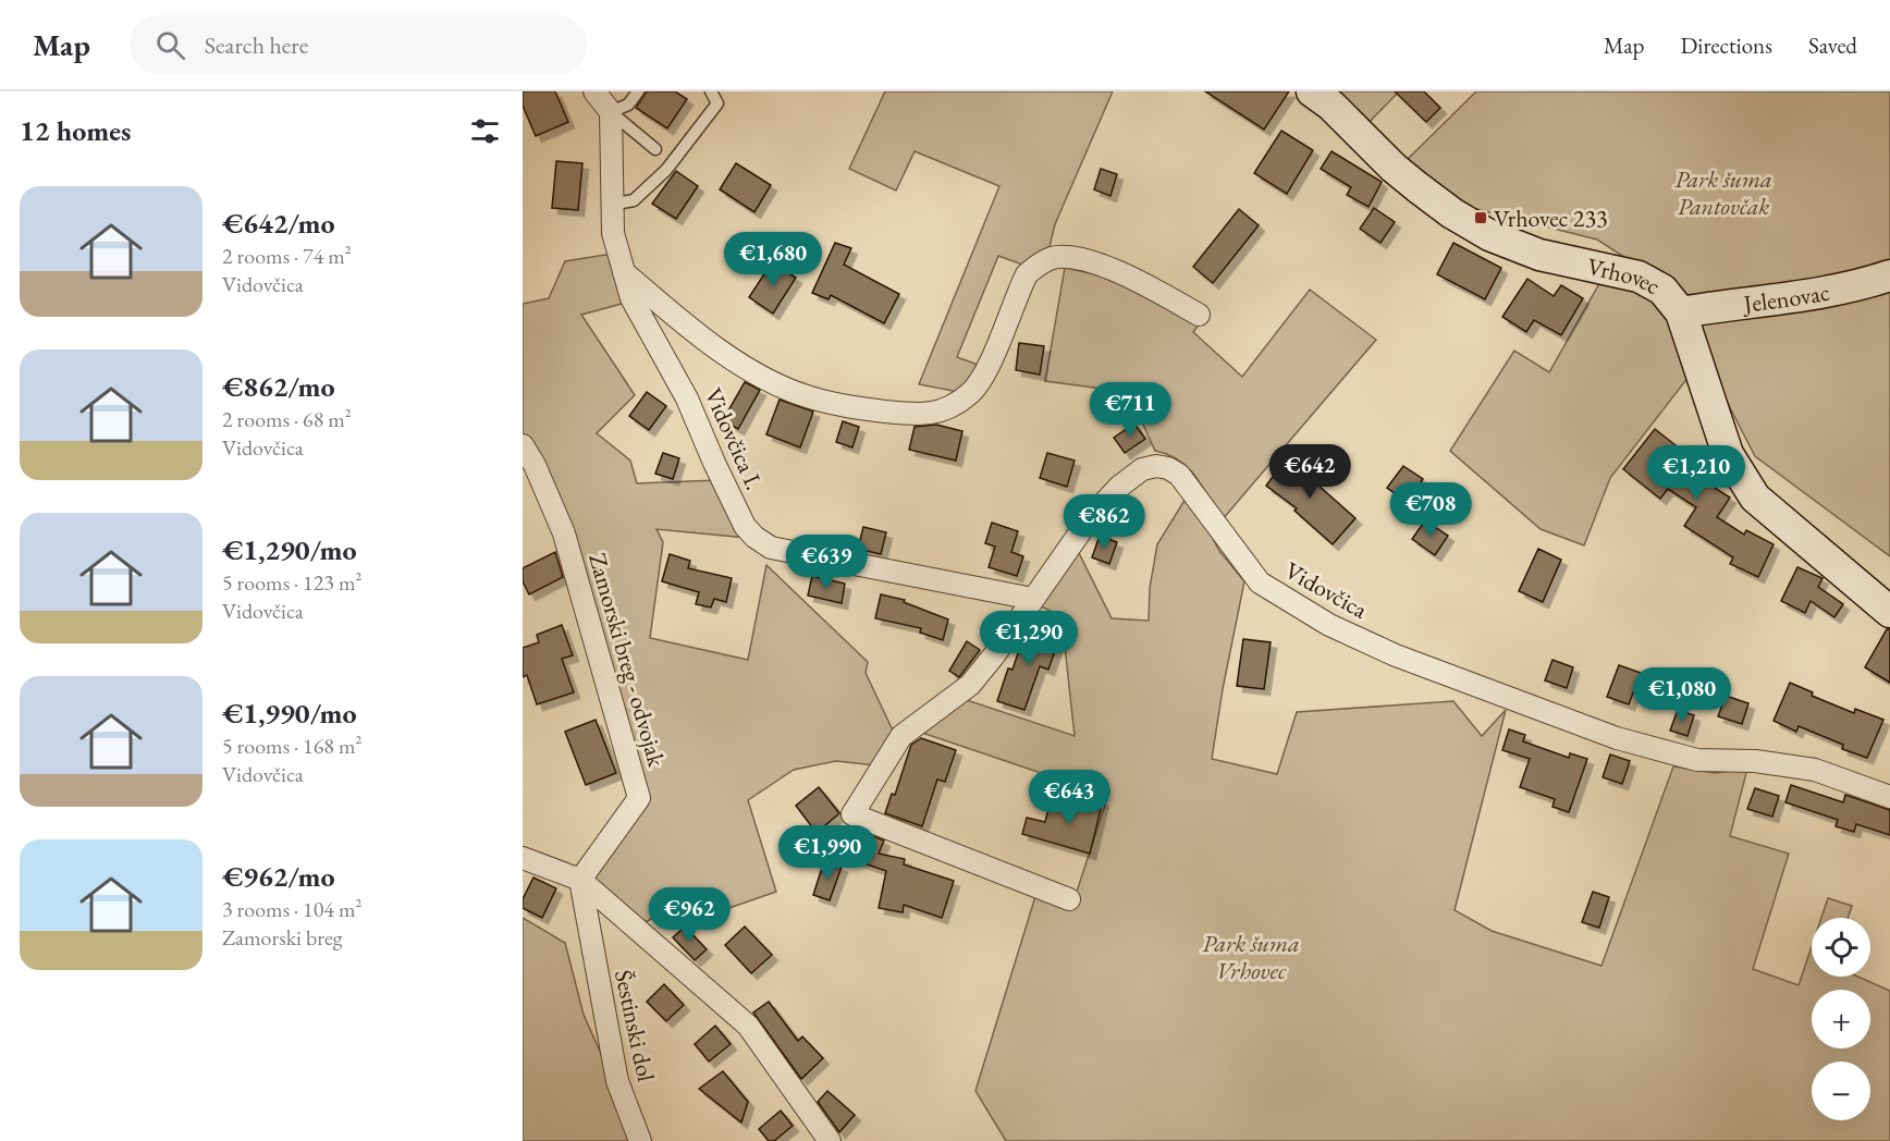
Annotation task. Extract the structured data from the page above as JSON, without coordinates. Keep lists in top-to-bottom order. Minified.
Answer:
{"streets":{"street":["Vrhovec","Jelenovac","Vidovčica I.","Vidovčica","Zamorski breg - odvojak","Šestinski dol"]},"crossings":[["Vrhovec","Jelenovac"],["Vidovčica I.","Vidovčica"],["Zamorski breg - odvojak","Šestinski dol"]],"parks":["Park šuma Pantovčak","Park šuma Vrhovec"],"places":{"transit":["Vrhovec 233"]},"page":{"header":"Map","search":"Search here","nav":["Map","Directions","Saved"],"heading":"12 homes","list":[{"name":"€642/mo","note":"2 rooms · 74 m² · Vidovčica"},{"name":"€862/mo","note":"2 rooms · 68 m² · Vidovčica"},{"name":"€1,290/mo","note":"5 rooms · 123 m² · Vidovčica"},{"name":"€1,990/mo","note":"5 rooms · 168 m² · Vidovčica"},{"name":"€962/mo","note":"3 rooms · 104 m² · Zamorski breg"}],"price":["€1,680","€711","€642","€1,210","€708","€862","€639","€1,290","€1,080","€643","€1,990","€962"],"map_buttons":["+","−"]}}
